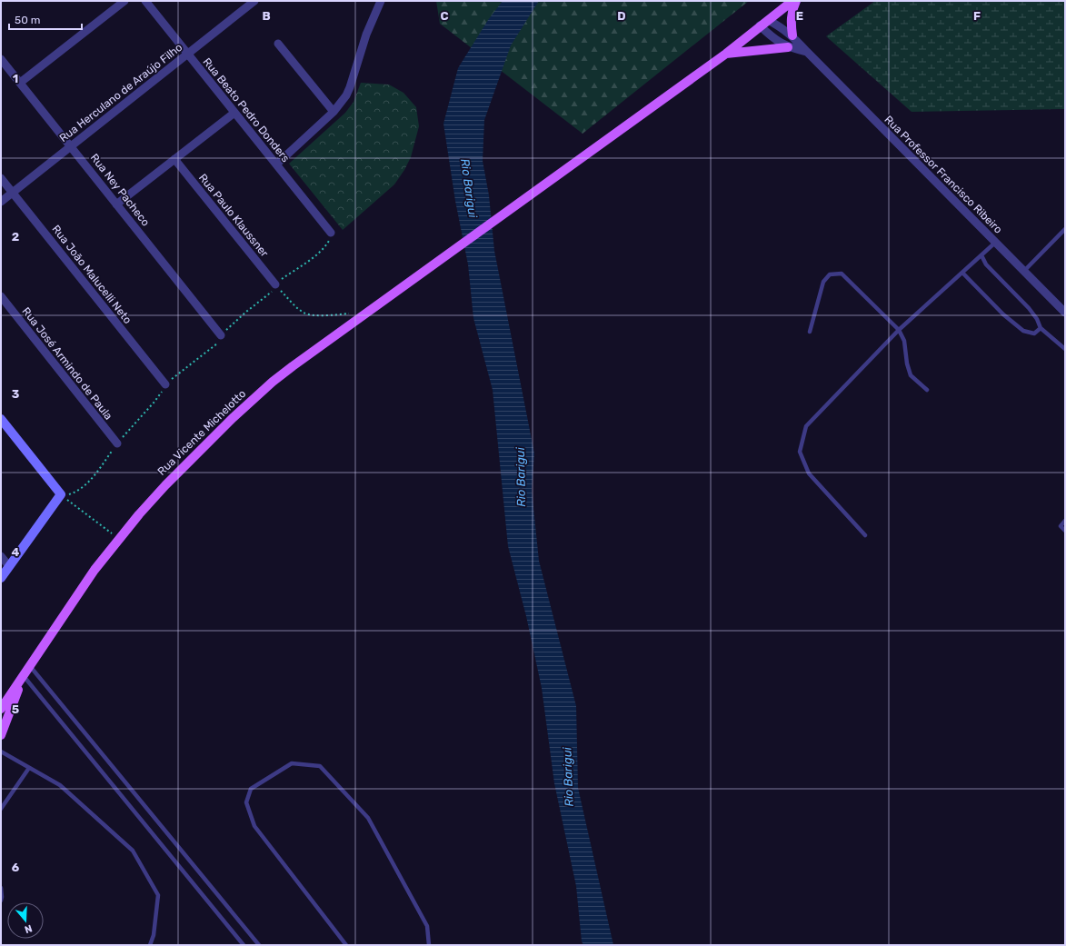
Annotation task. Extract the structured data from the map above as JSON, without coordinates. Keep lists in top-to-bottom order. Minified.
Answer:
{"streets":{"main road":["Rua Vicente Michelotto"],"street":["Rua Herculano de Araújo Filho","Rua Beato Pedro Donders","Rua Professor Francisco Ribeiro","Rua Ney Pacheco","Rua Paulo Klaussner","Rua João Malucelli Neto","Rua José Armindo de Paula"]},"crossings":[["Rua Herculano de Araújo Filho","Rua Beato Pedro Donders"],["Rua Herculano de Araújo Filho","Rua Ney Pacheco"],["Rua Herculano de Araújo Filho","Rua João Malucelli Neto"],["Rua Professor Francisco Ribeiro","Rua Vicente Michelotto"]],"water":["Rio Barigui"],"scale_bar":"50 m","north":"bottom","grid":{"columns":["B","C","D","E","F"],"rows":["1","2","3","4","5","6"]}}
